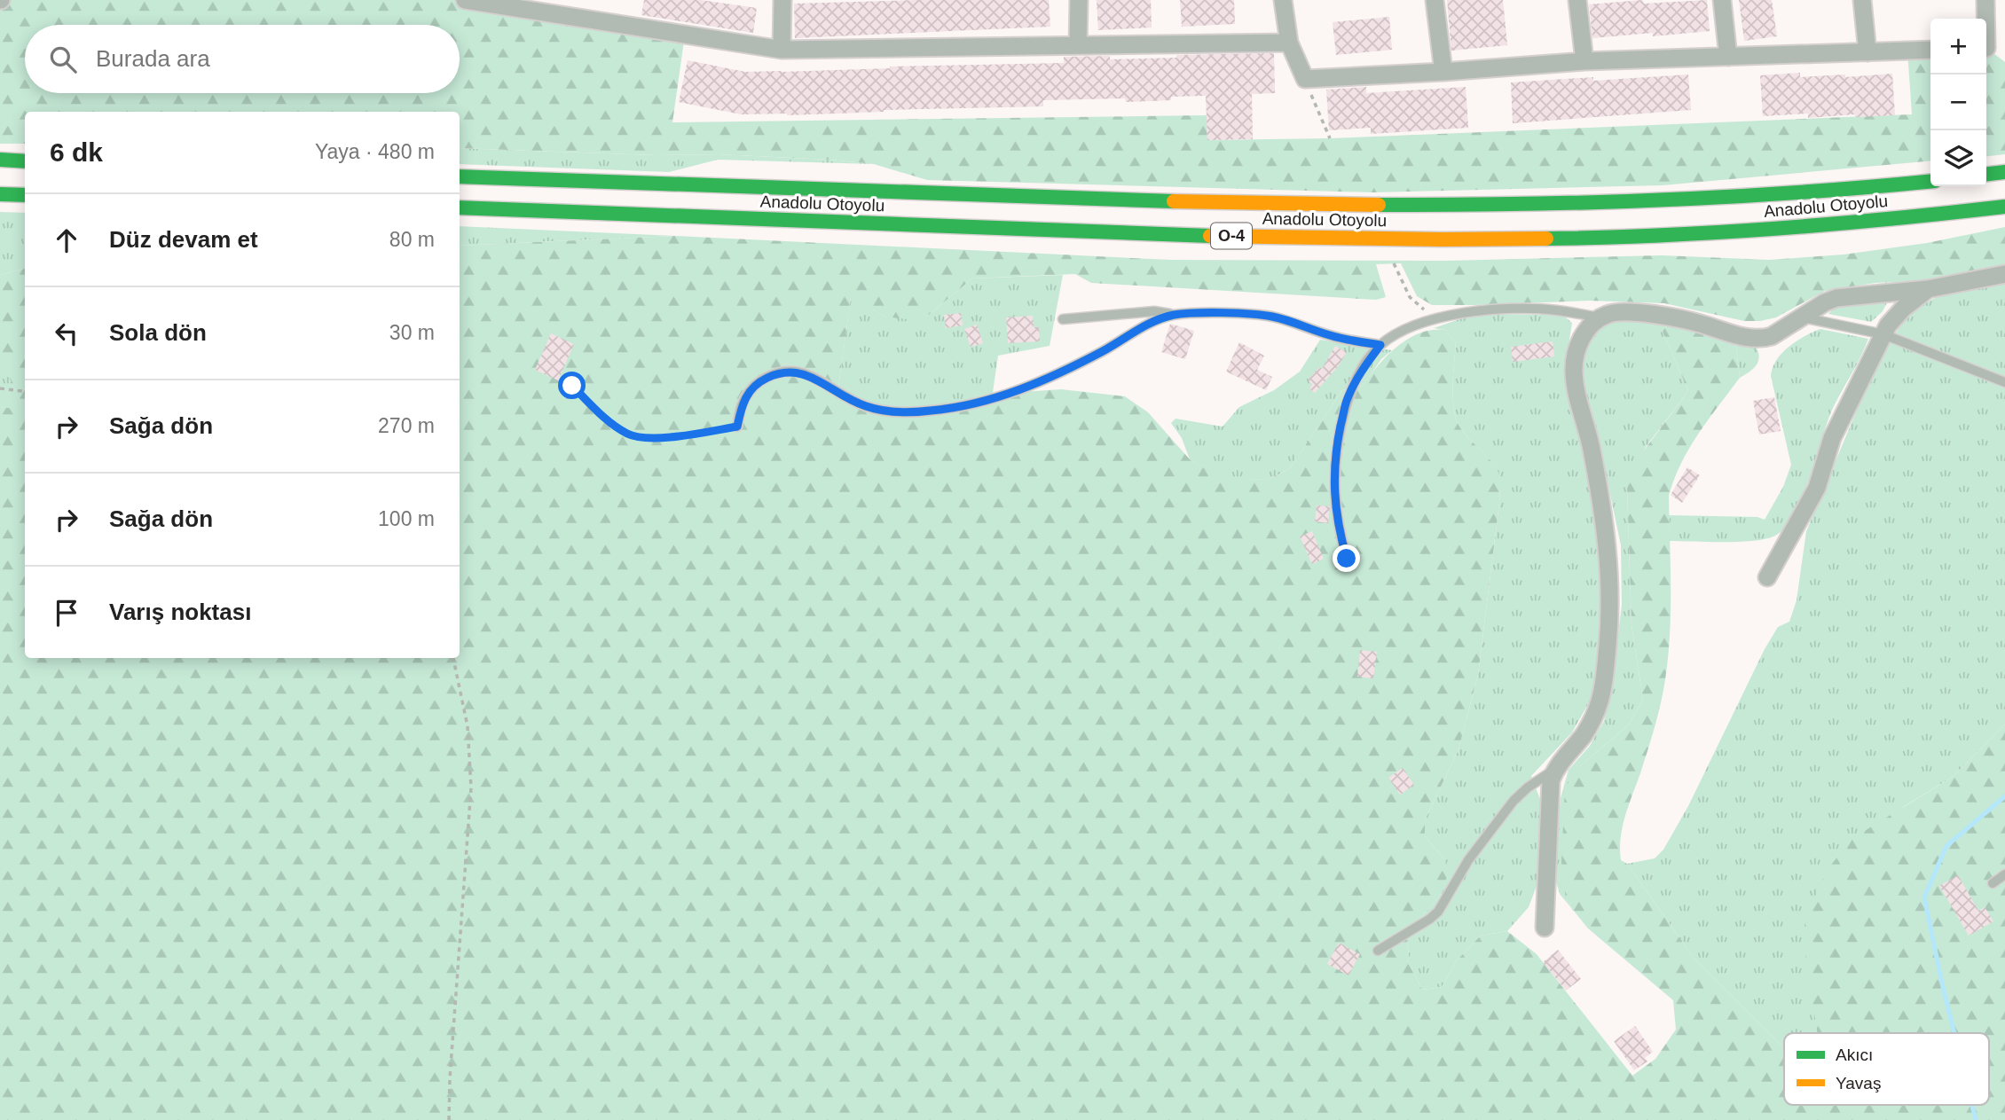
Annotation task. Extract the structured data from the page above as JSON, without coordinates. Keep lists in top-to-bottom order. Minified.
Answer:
{"streets":{"highway":["Anadolu Otoyolu","O-4"]},"legend":["Akıcı","Yavaş"],"page":{"map_buttons":["+","−"],"search":"Burada ara","heading":["6 dk","Yaya · 480 m"],"list":[["Düz devam et","80 m"],["Sola dön","30 m"],["Sağa dön","270 m"],["Sağa dön","100 m"],"Varış noktası"]}}
